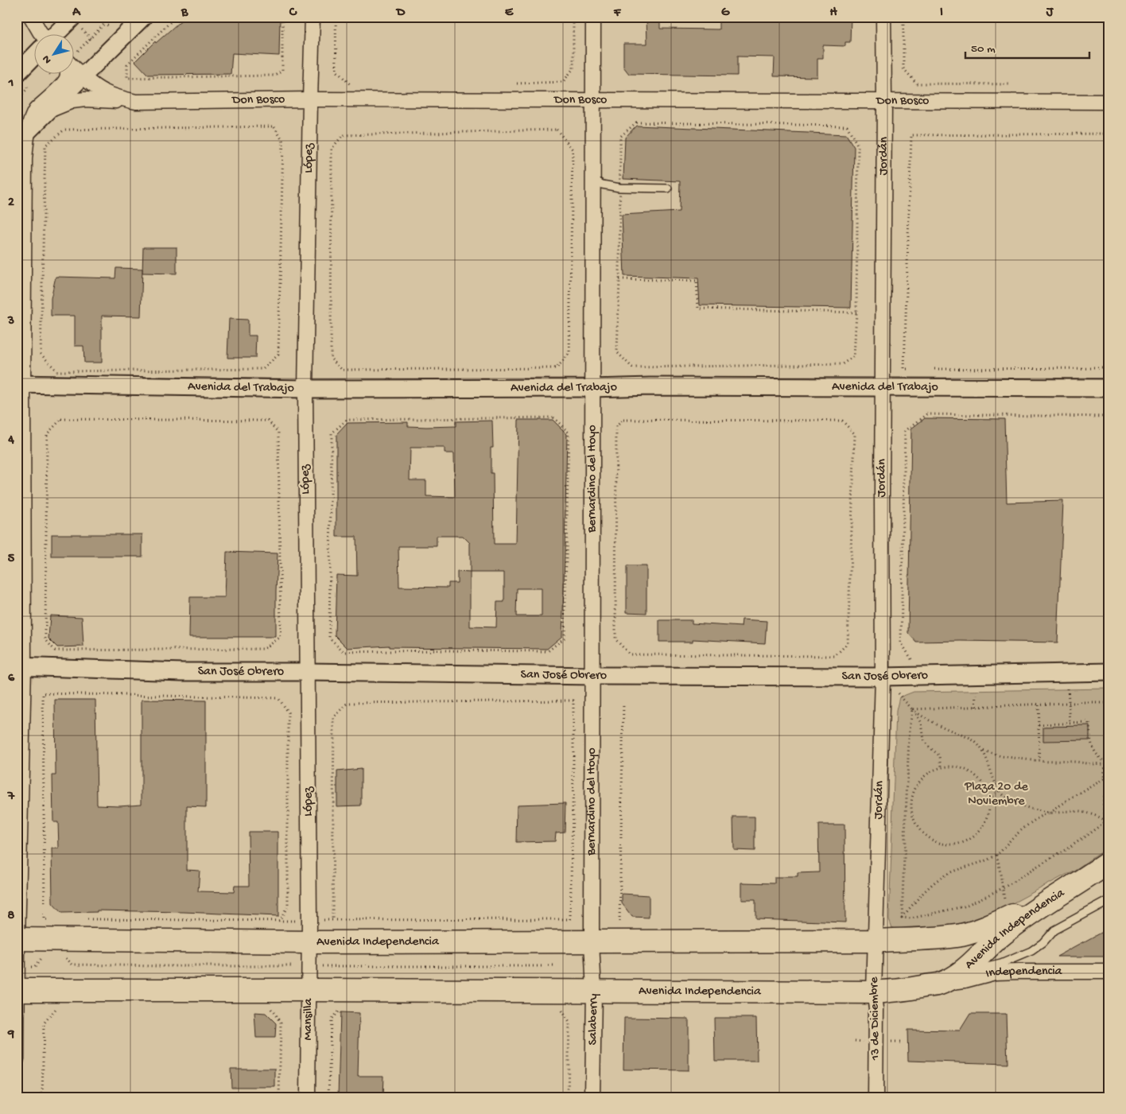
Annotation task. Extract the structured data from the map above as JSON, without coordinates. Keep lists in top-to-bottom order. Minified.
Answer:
{"streets":{"main road":["Avenida Independencia"],"street":["Don Bosco","Jordán","López","Avenida del Trabajo","Bernardino del Hoyo","San José Obrero","Independencia","13 de Diciembre","Salaberry","Mansilla"]},"crossings":[["Don Bosco","Jordán"],["Don Bosco","López"],["Don Bosco","Bernardino del Hoyo"],["Jordán","Avenida del Trabajo"],["Jordán","San José Obrero"],["Jordán","Avenida Independencia"],["Jordán","13 de Diciembre"],["López","Avenida del Trabajo"],["López","San José Obrero"],["López","Avenida Independencia"],["López","Mansilla"],["Avenida del Trabajo","Bernardino del Hoyo"],["Bernardino del Hoyo","San José Obrero"],["Bernardino del Hoyo","Avenida Independencia"],["Bernardino del Hoyo","Salaberry"],["Avenida Independencia","Independencia"],["Avenida Independencia","13 de Diciembre"],["Avenida Independencia","Salaberry"],["Avenida Independencia","Mansilla"]],"parks":["Plaza 20 de Noviembre"],"scale_bar":"50 m","north":"bottom left","grid":{"columns":["A","B","C","D","E","F","G","H","I","J"],"rows":["1","2","3","4","5","6","7","8","9"]}}
